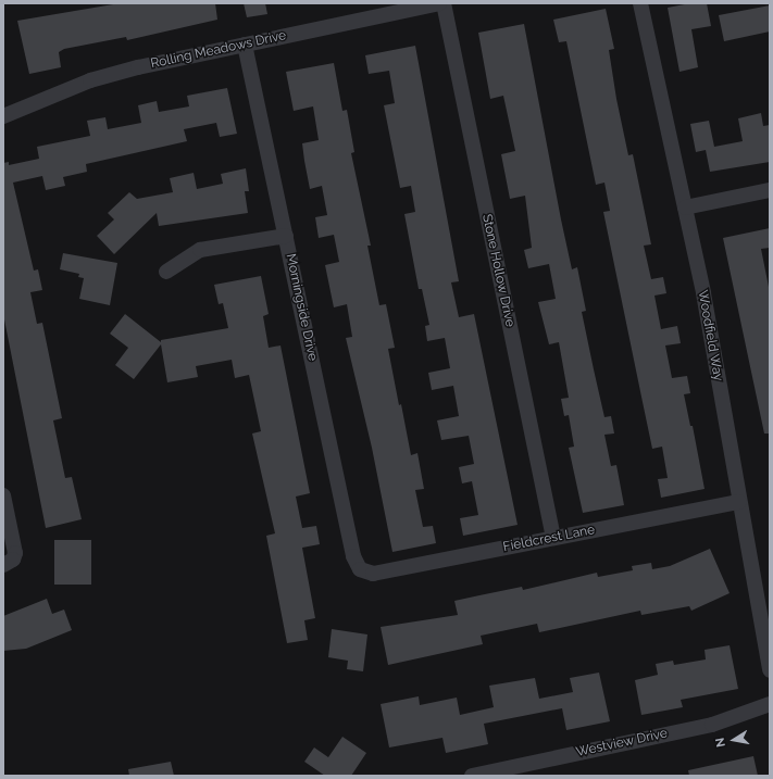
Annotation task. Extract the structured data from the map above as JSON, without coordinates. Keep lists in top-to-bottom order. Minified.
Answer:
{"streets":{"street":["Rolling Meadows Drive","Stone Hollow Drive","Morningside Drive","Woodfield Way","Fieldcrest Lane","Westview Drive"]},"crossings":[["Rolling Meadows Drive","Morningside Drive"],["Stone Hollow Drive","Fieldcrest Lane"],["Morningside Drive","Fieldcrest Lane"],["Woodfield Way","Fieldcrest Lane"]],"north":"left"}
